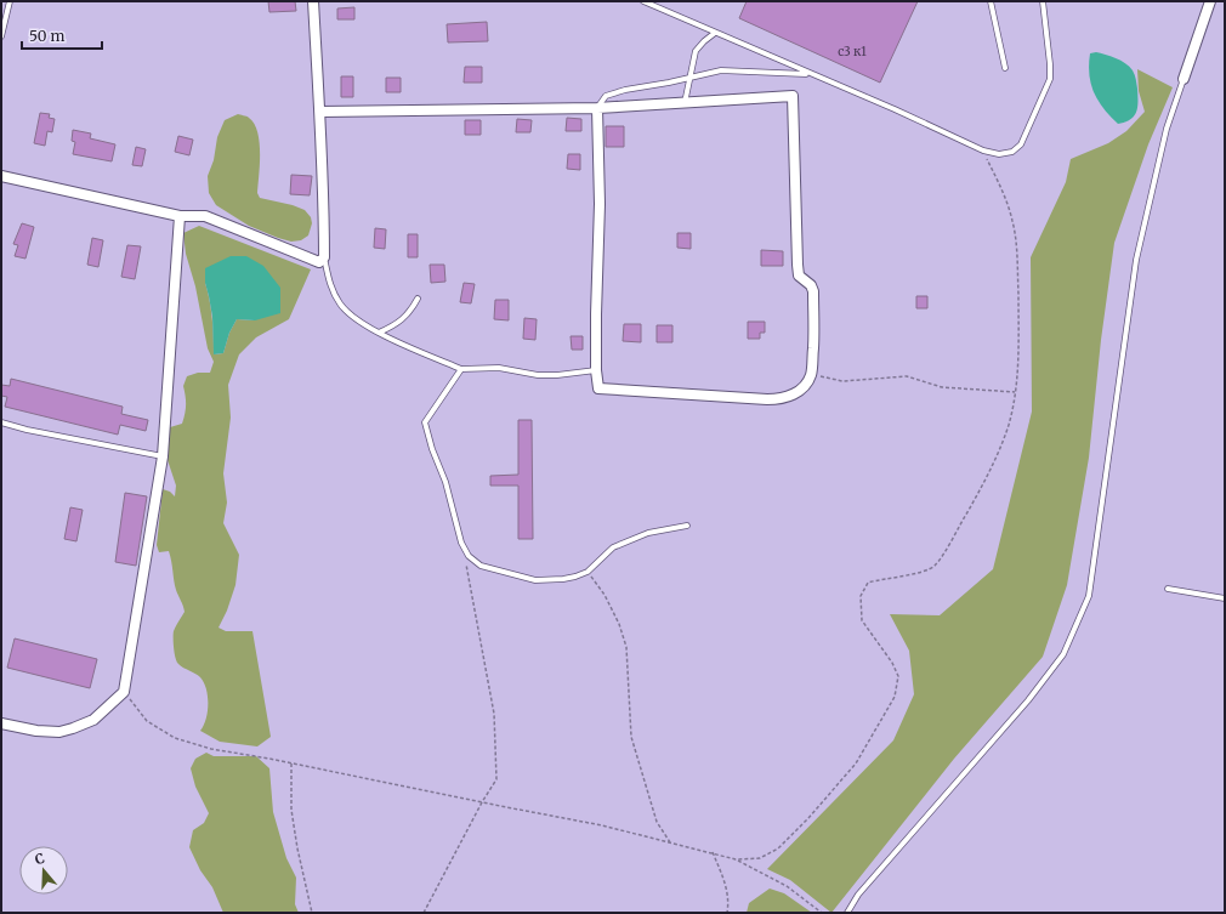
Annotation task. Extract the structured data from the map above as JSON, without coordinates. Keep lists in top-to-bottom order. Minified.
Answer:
{"house_numbers":["с3 к1"],"scale_bar":"50 m","north":"top"}
